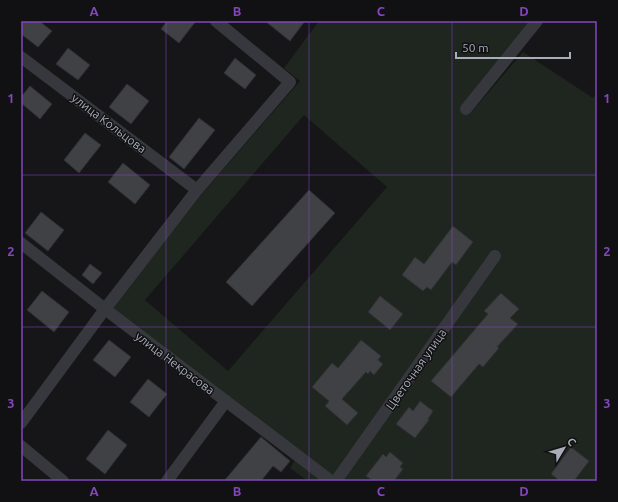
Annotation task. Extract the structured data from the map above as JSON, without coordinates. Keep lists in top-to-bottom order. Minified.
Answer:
{"streets":{"street":["улица Кольцова","улица Некрасова","Цветочная улица"]},"scale_bar":"50 m","north":"top right","grid":{"columns":["A","B","C","D"],"rows":["1","2","3"]}}
